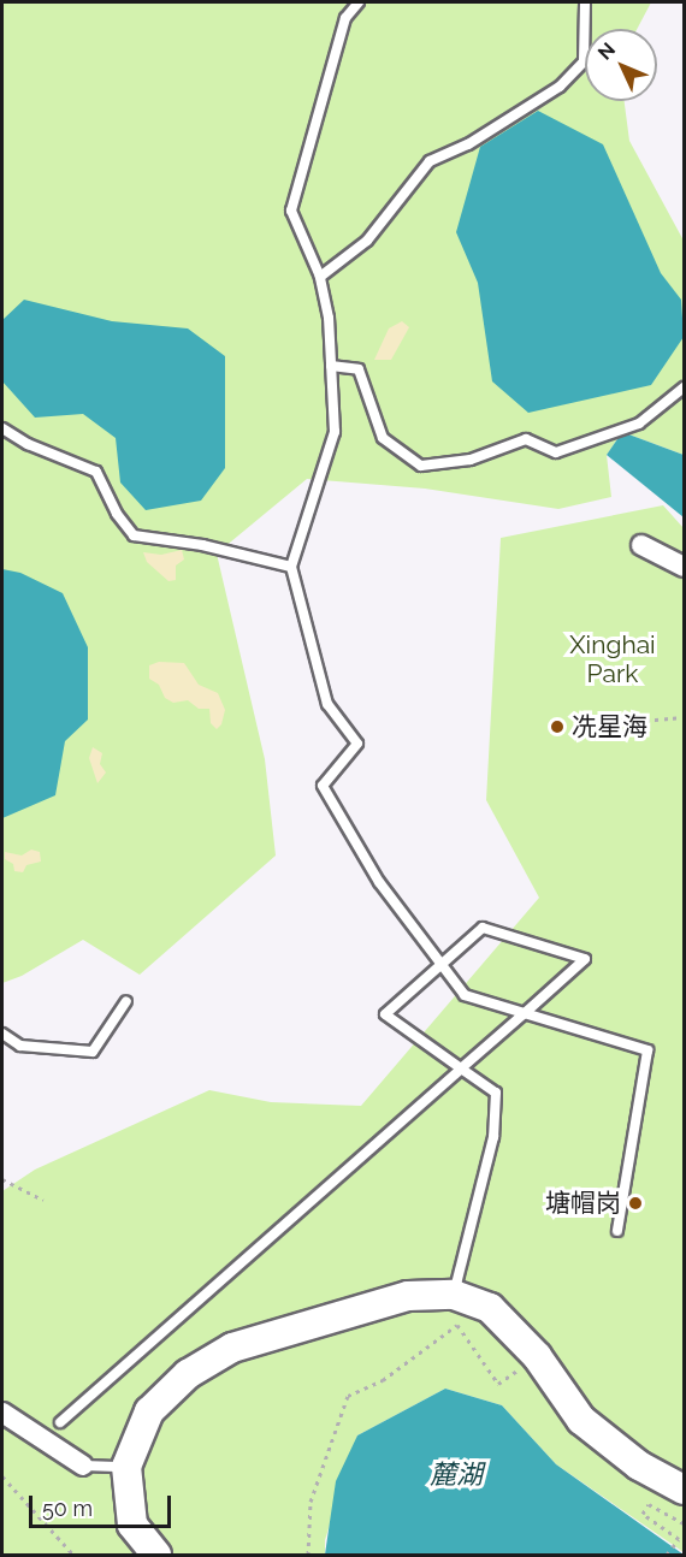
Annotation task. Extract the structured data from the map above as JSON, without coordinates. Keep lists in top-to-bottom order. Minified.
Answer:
{"water":["麓湖"],"parks":["Xinghai Park"],"places":["冼星海","塘帽岗"],"scale_bar":"50 m","north":"top left"}
